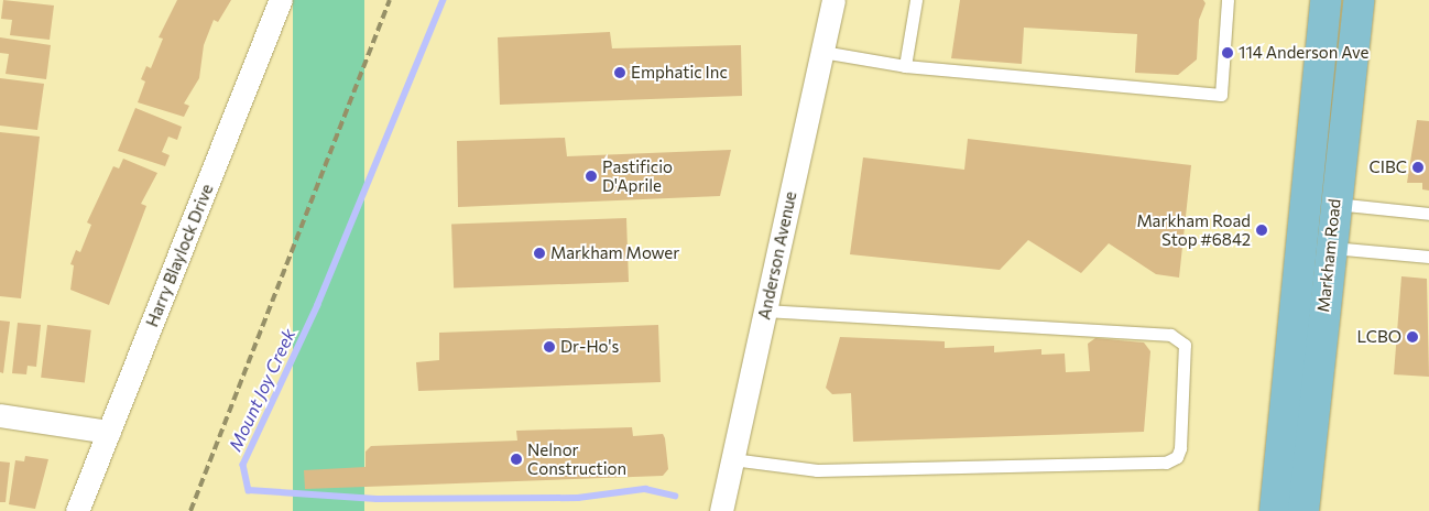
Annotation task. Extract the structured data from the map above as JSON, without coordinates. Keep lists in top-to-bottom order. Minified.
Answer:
{"streets":{"main road":["Markham Road"],"street":["Harry Blaylock Drive","Anderson Avenue"]},"water":["Mount Joy Creek"],"places":["114 Anderson Ave","Emphatic Inc","CIBC","Pastificio D'Aprile","Markham Road Stop #6842","Markham Mower","LCBO","Dr-Ho's","Nelnor Construction"]}
